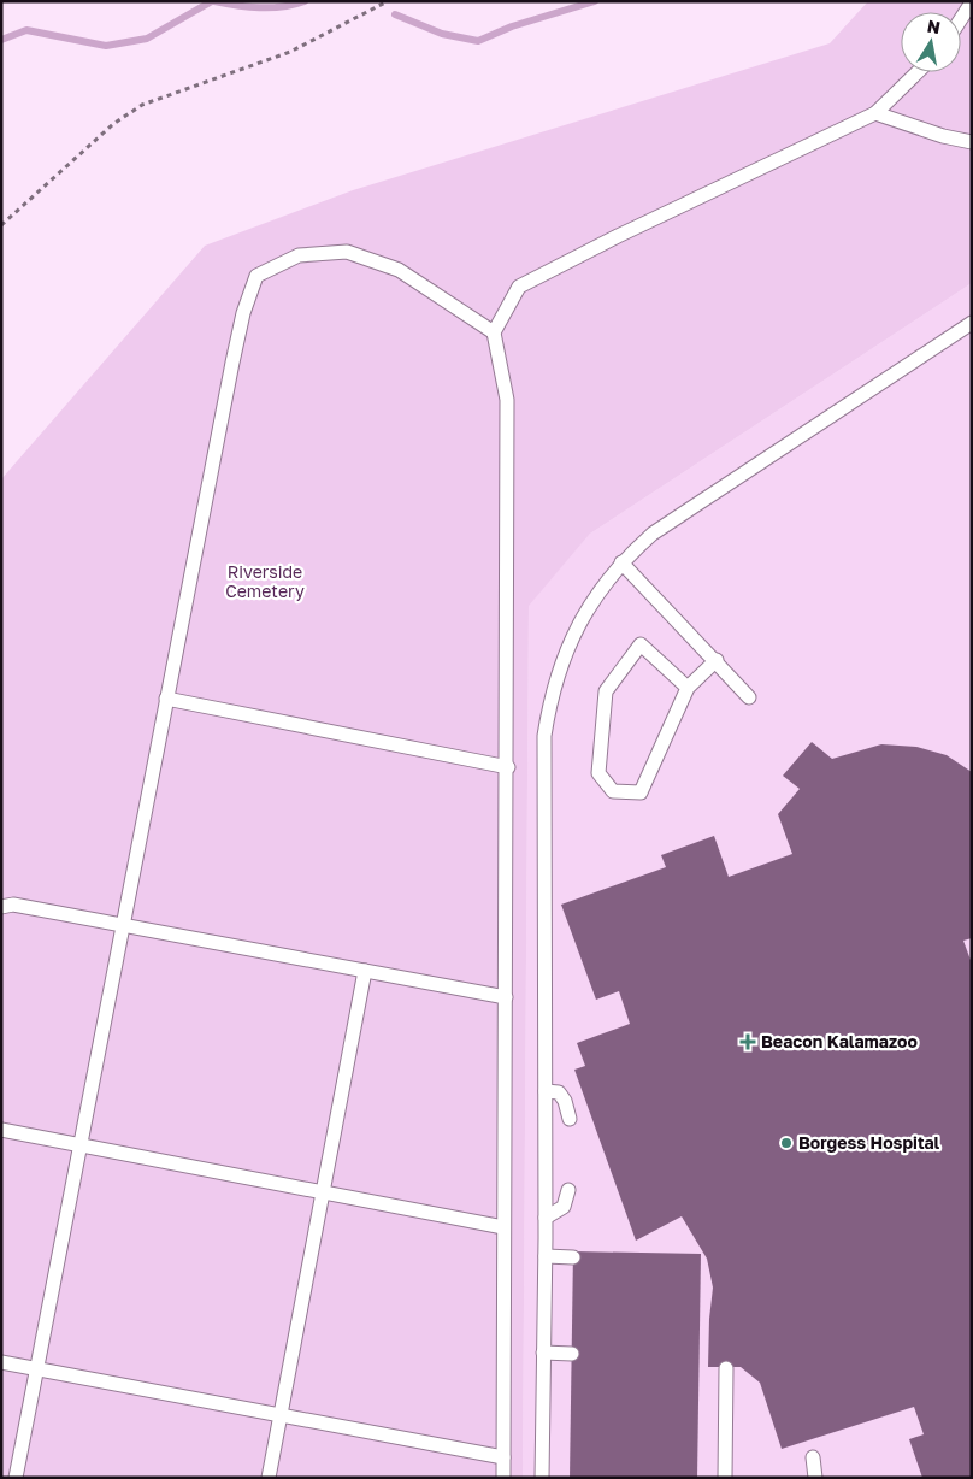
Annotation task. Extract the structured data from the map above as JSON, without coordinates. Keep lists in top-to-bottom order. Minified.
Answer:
{"parks":["Riverside Cemetery"],"places":{"health":["Beacon Kalamazoo"],"other":["Borgess Hospital"]},"north":"top"}
